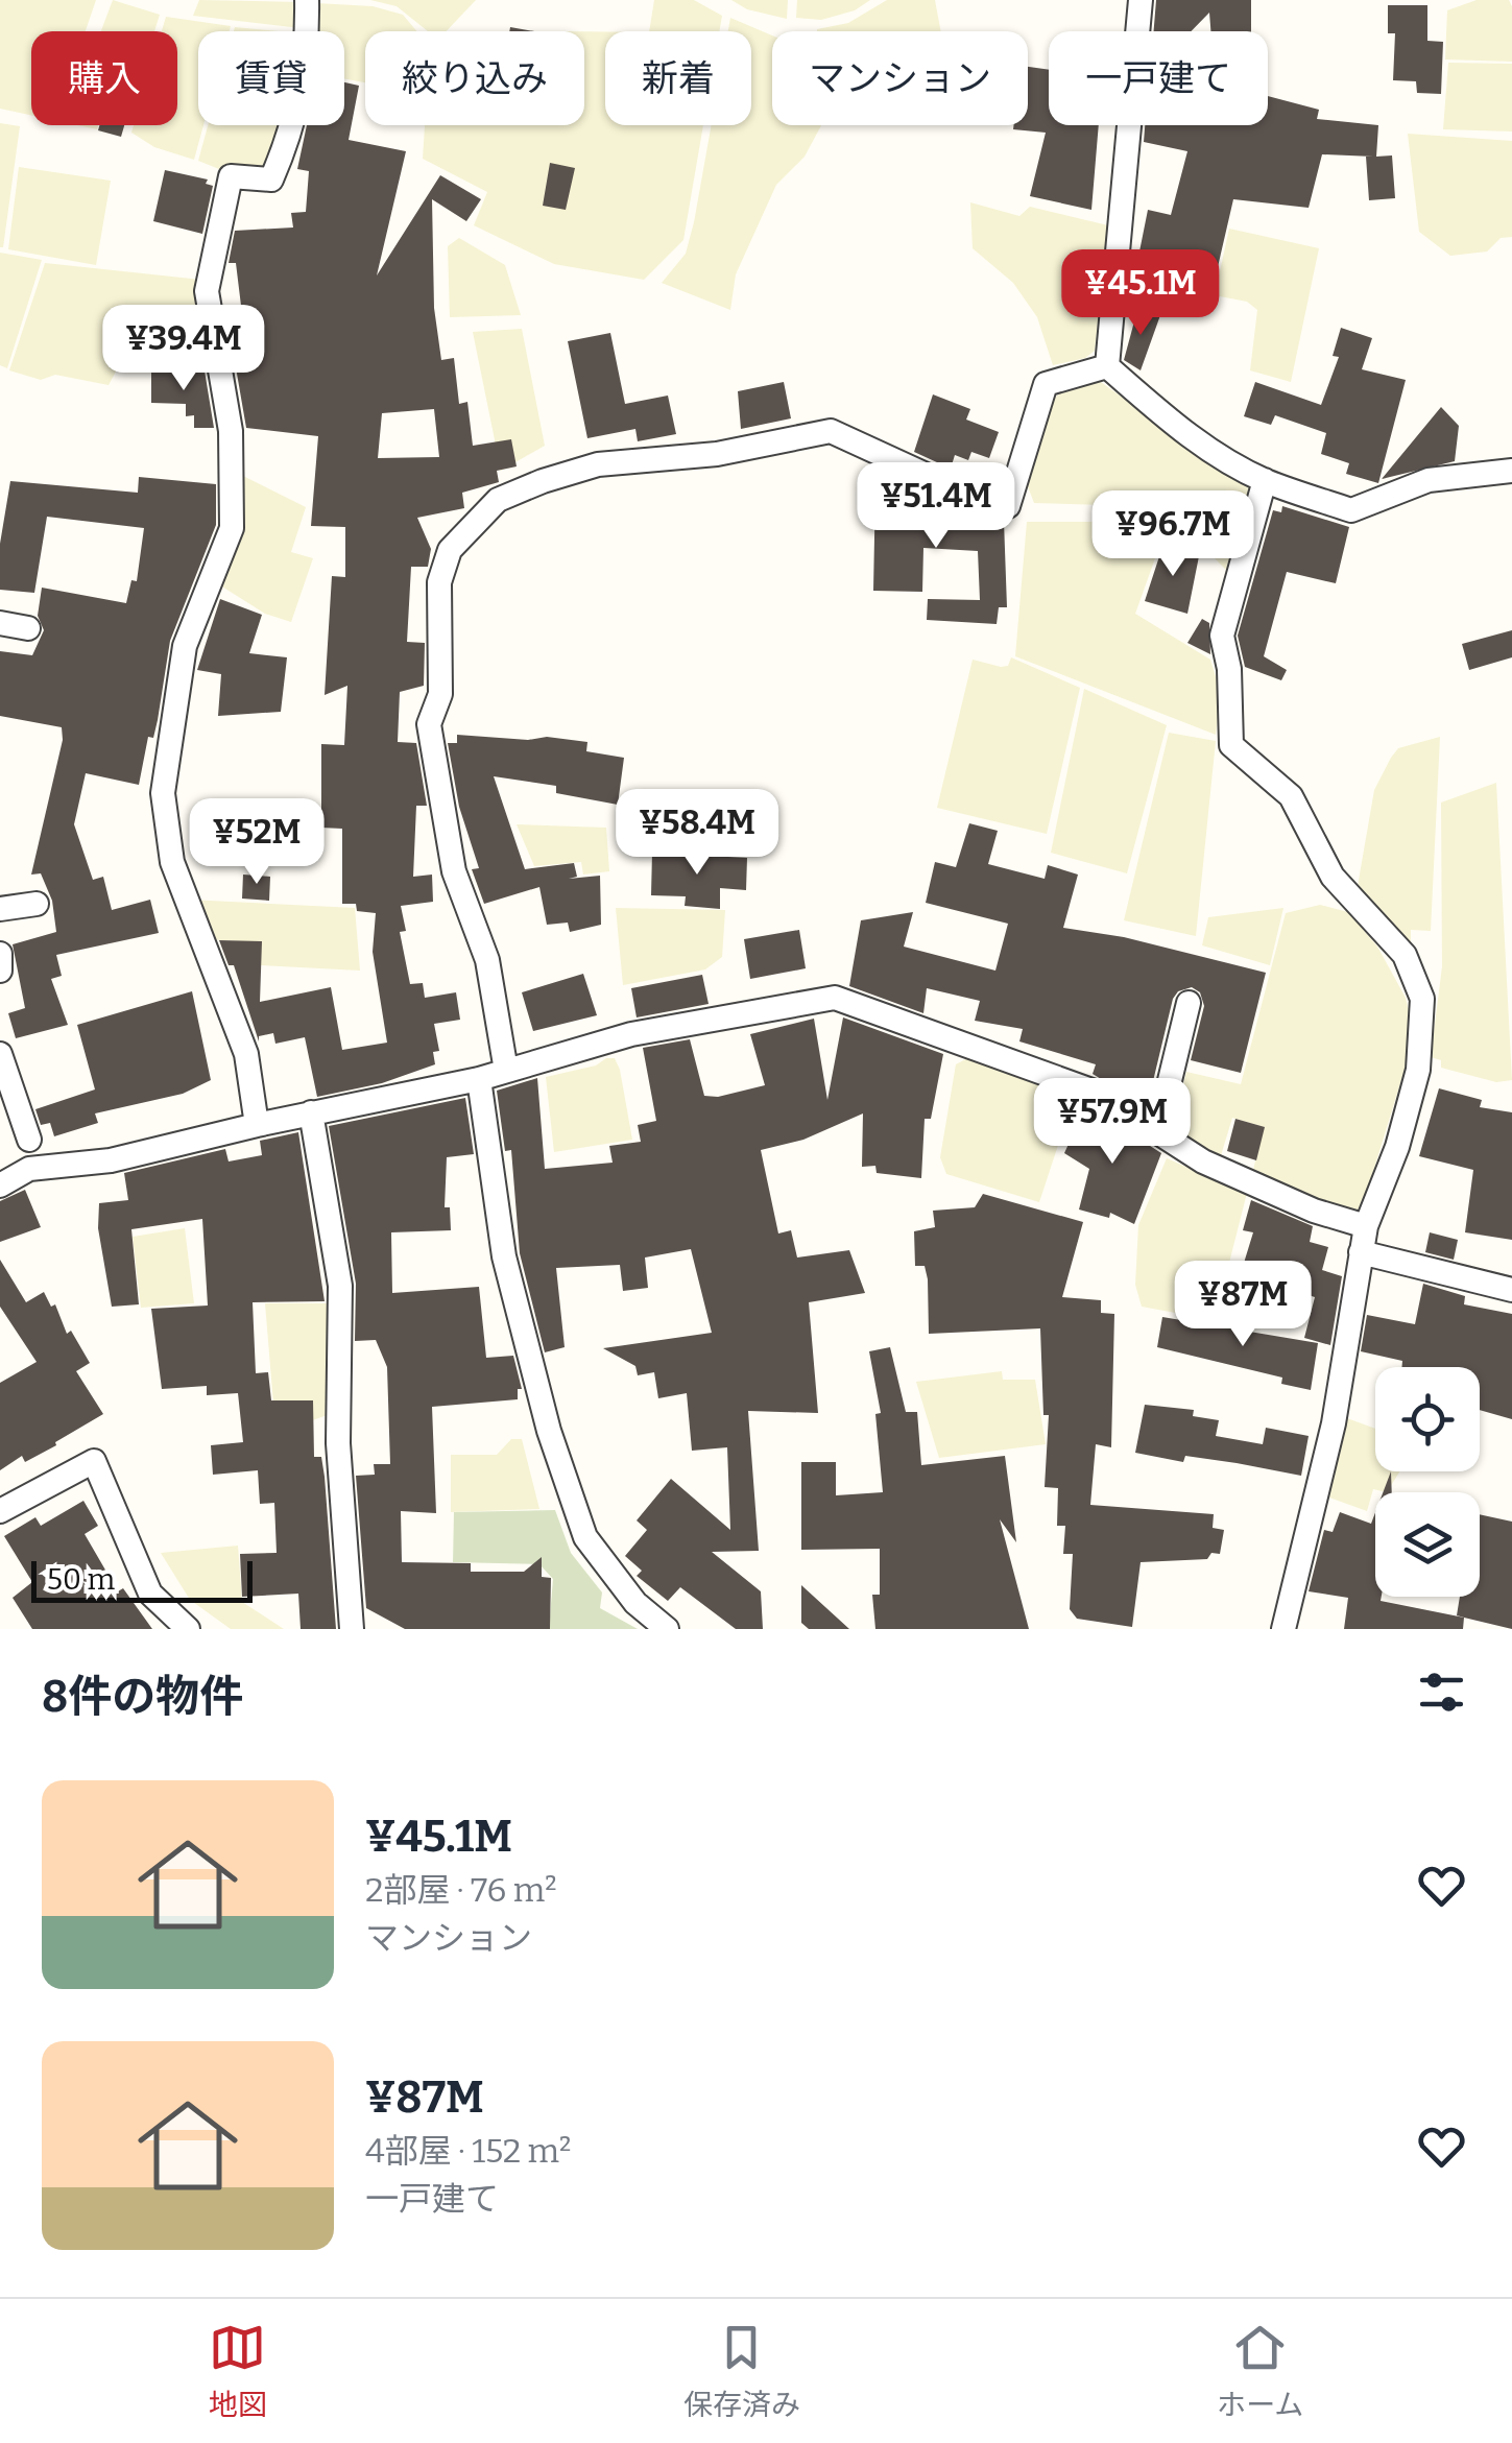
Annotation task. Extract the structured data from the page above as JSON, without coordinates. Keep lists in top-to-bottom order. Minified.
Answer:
{"scale_bar":"50 m","page":{"chip":["購入","賃貸","絞り込み","新着","マンション","一戸建て"],"price":["¥45.1M","¥39.4M","¥51.4M","¥96.7M","¥58.4M","¥52M","¥57.9M","¥87M"],"scale":"50 m","heading":"8件の物件","list":[{"name":"¥45.1M","note":"2部屋 · 76 m² · マンション"},{"name":"¥87M","note":"4部屋 · 152 m² · 一戸建て"}],"tabs":["地図","保存済み","ホーム"]}}
